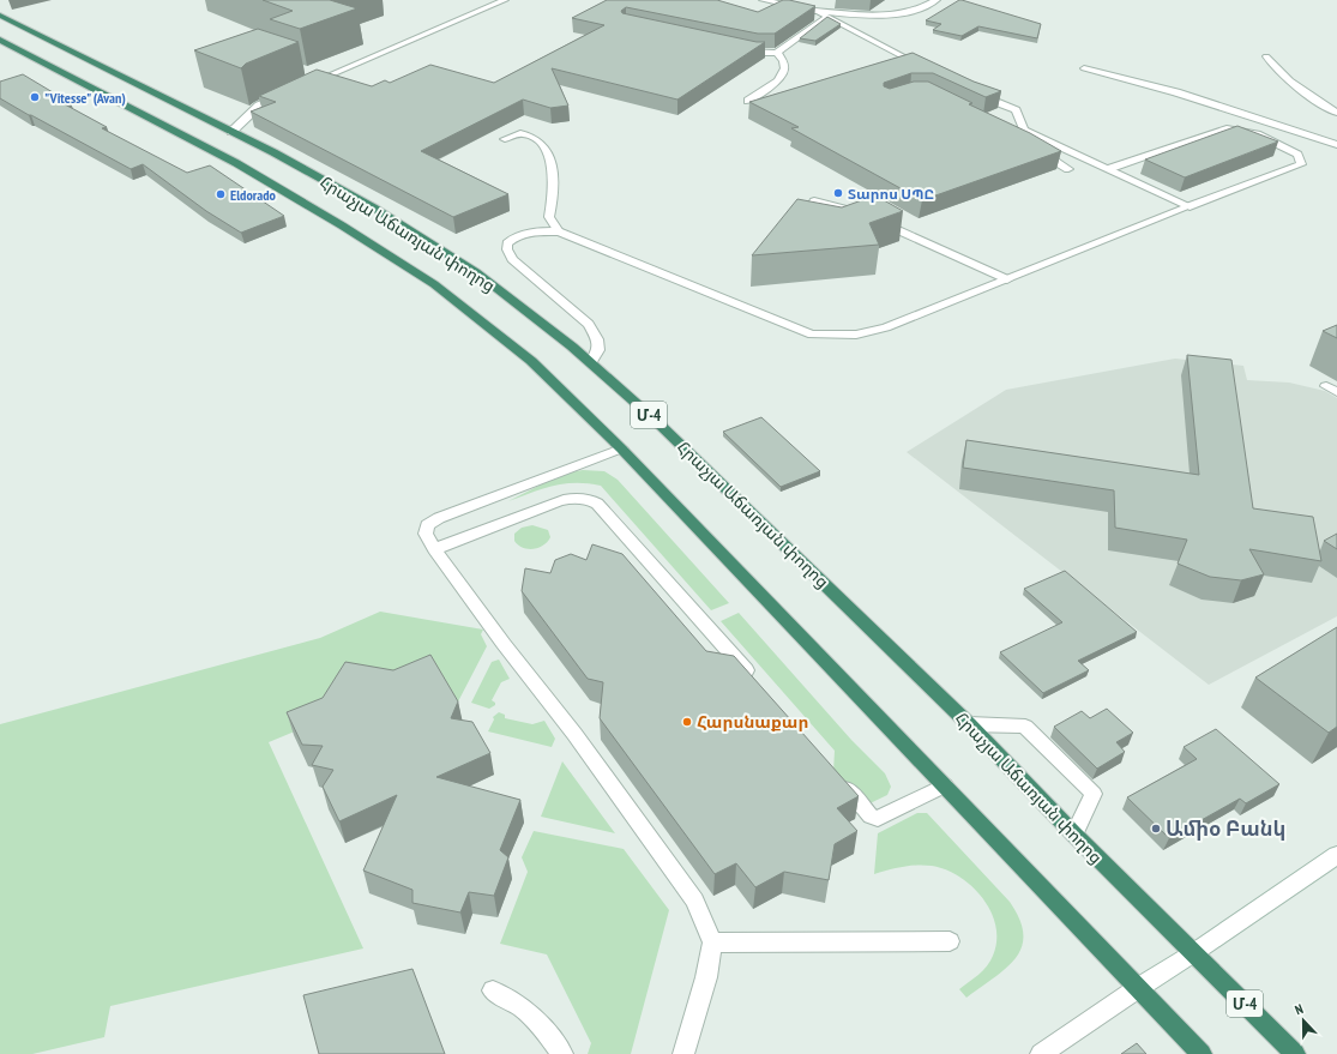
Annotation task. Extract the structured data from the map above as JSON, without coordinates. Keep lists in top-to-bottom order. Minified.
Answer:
{"streets":{"highway":["Հրաչյա Աճառյան փողոց","Մ-4"]},"places":["\"Vitesse\" (Avan)","Տարոս ՍՊԸ","Eldorado","Հարսնաքար","Ամիօ Բանկ"],"north":"top"}
